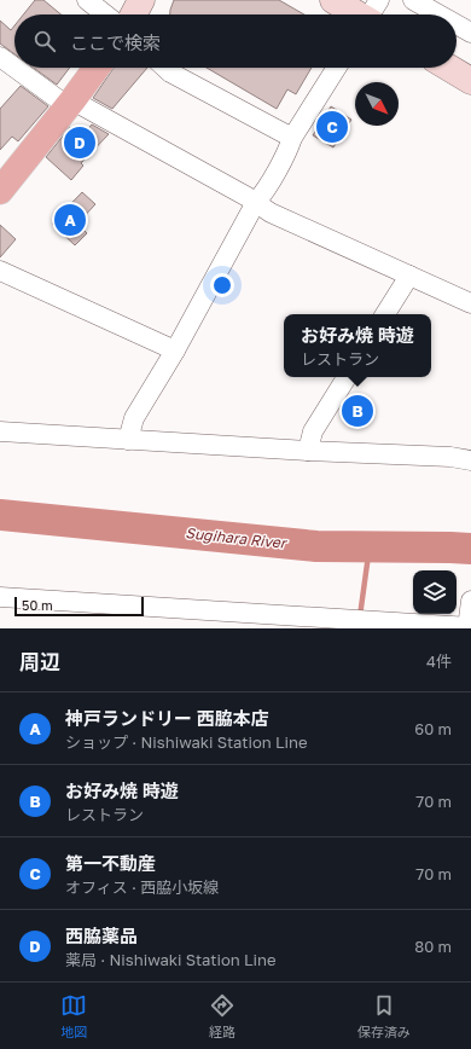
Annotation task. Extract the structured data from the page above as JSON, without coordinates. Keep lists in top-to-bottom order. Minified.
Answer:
{"water":["Sugihara River"],"scale_bar":"50 m","north":"bottom right","page":{"search":"ここで検索","pins":["C","D","A","B"],"popup":["お好み焼 時遊","レストラン"],"scale":"50 m","heading":["周辺","4件"],"list":[{"mark":"A","name":"神戸ランドリー 西脇本店","note":"ショップ · Nishiwaki Station Line","value":"60 m"},{"mark":"B","name":"お好み焼 時遊","note":"レストラン","value":"70 m"},{"mark":"C","name":"第一不動産","note":"オフィス · 西脇小坂線","value":"70 m"},{"mark":"D","name":"西脇薬品","note":"薬局 · Nishiwaki Station Line","value":"80 m"}],"nav":["地図","経路","保存済み"]}}
